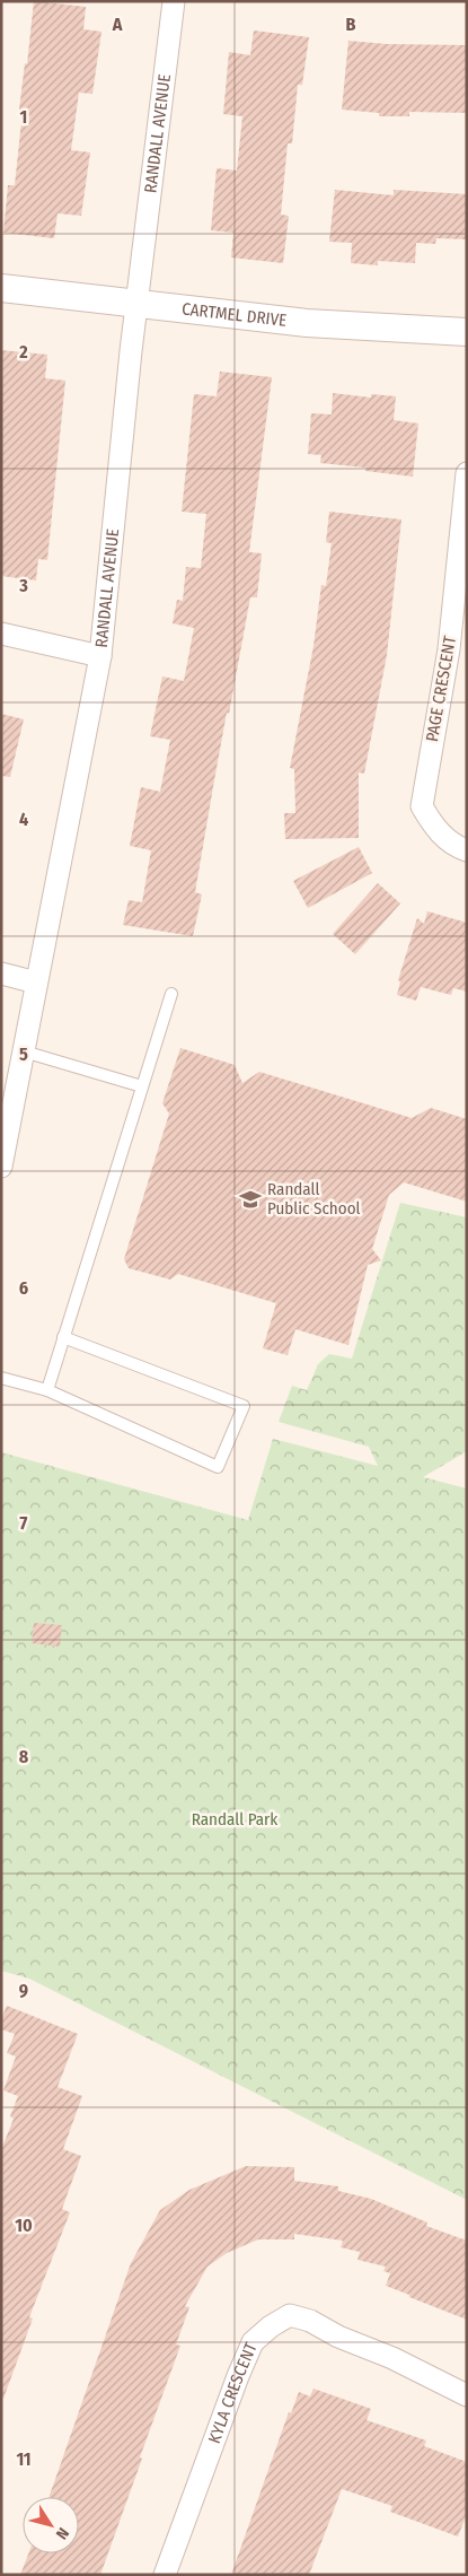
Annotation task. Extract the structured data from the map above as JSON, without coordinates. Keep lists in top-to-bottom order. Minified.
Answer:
{"streets":{"street":["RANDALL AVENUE","CARTMEL DRIVE","PAGE CRESCENT","KYLA CRESCENT"]},"crossings":[["RANDALL AVENUE","CARTMEL DRIVE"]],"parks":["Randall Park"],"places":{"school or university":["Randall Public School"]},"north":"bottom right","grid":{"columns":["A","B"],"rows":["1","2","3","4","5","6","7","8","9","10","11"]}}
